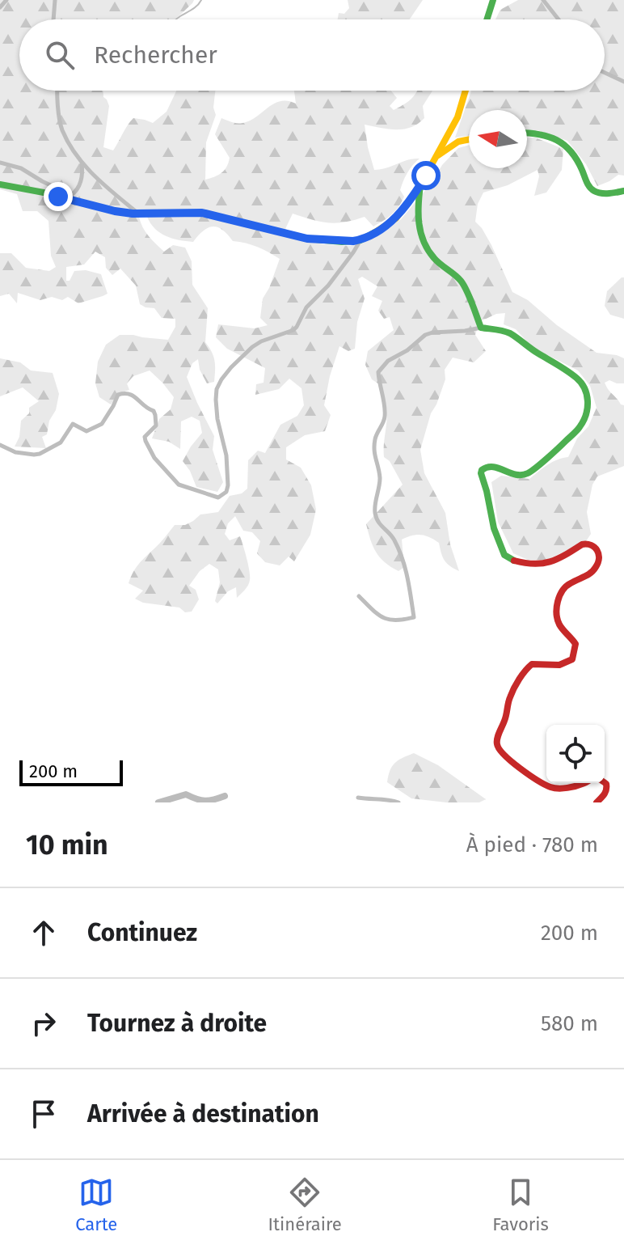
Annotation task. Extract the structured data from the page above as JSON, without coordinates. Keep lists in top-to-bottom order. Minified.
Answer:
{"scale_bar":"200 m","north":"left","page":{"search":"Rechercher","scale":"200 m","heading":["10 min","À pied · 780 m"],"list":[["Continuez","200 m"],["Tournez à droite","580 m"],"Arrivée à destination"],"nav":["Carte","Itinéraire","Favoris"]}}
